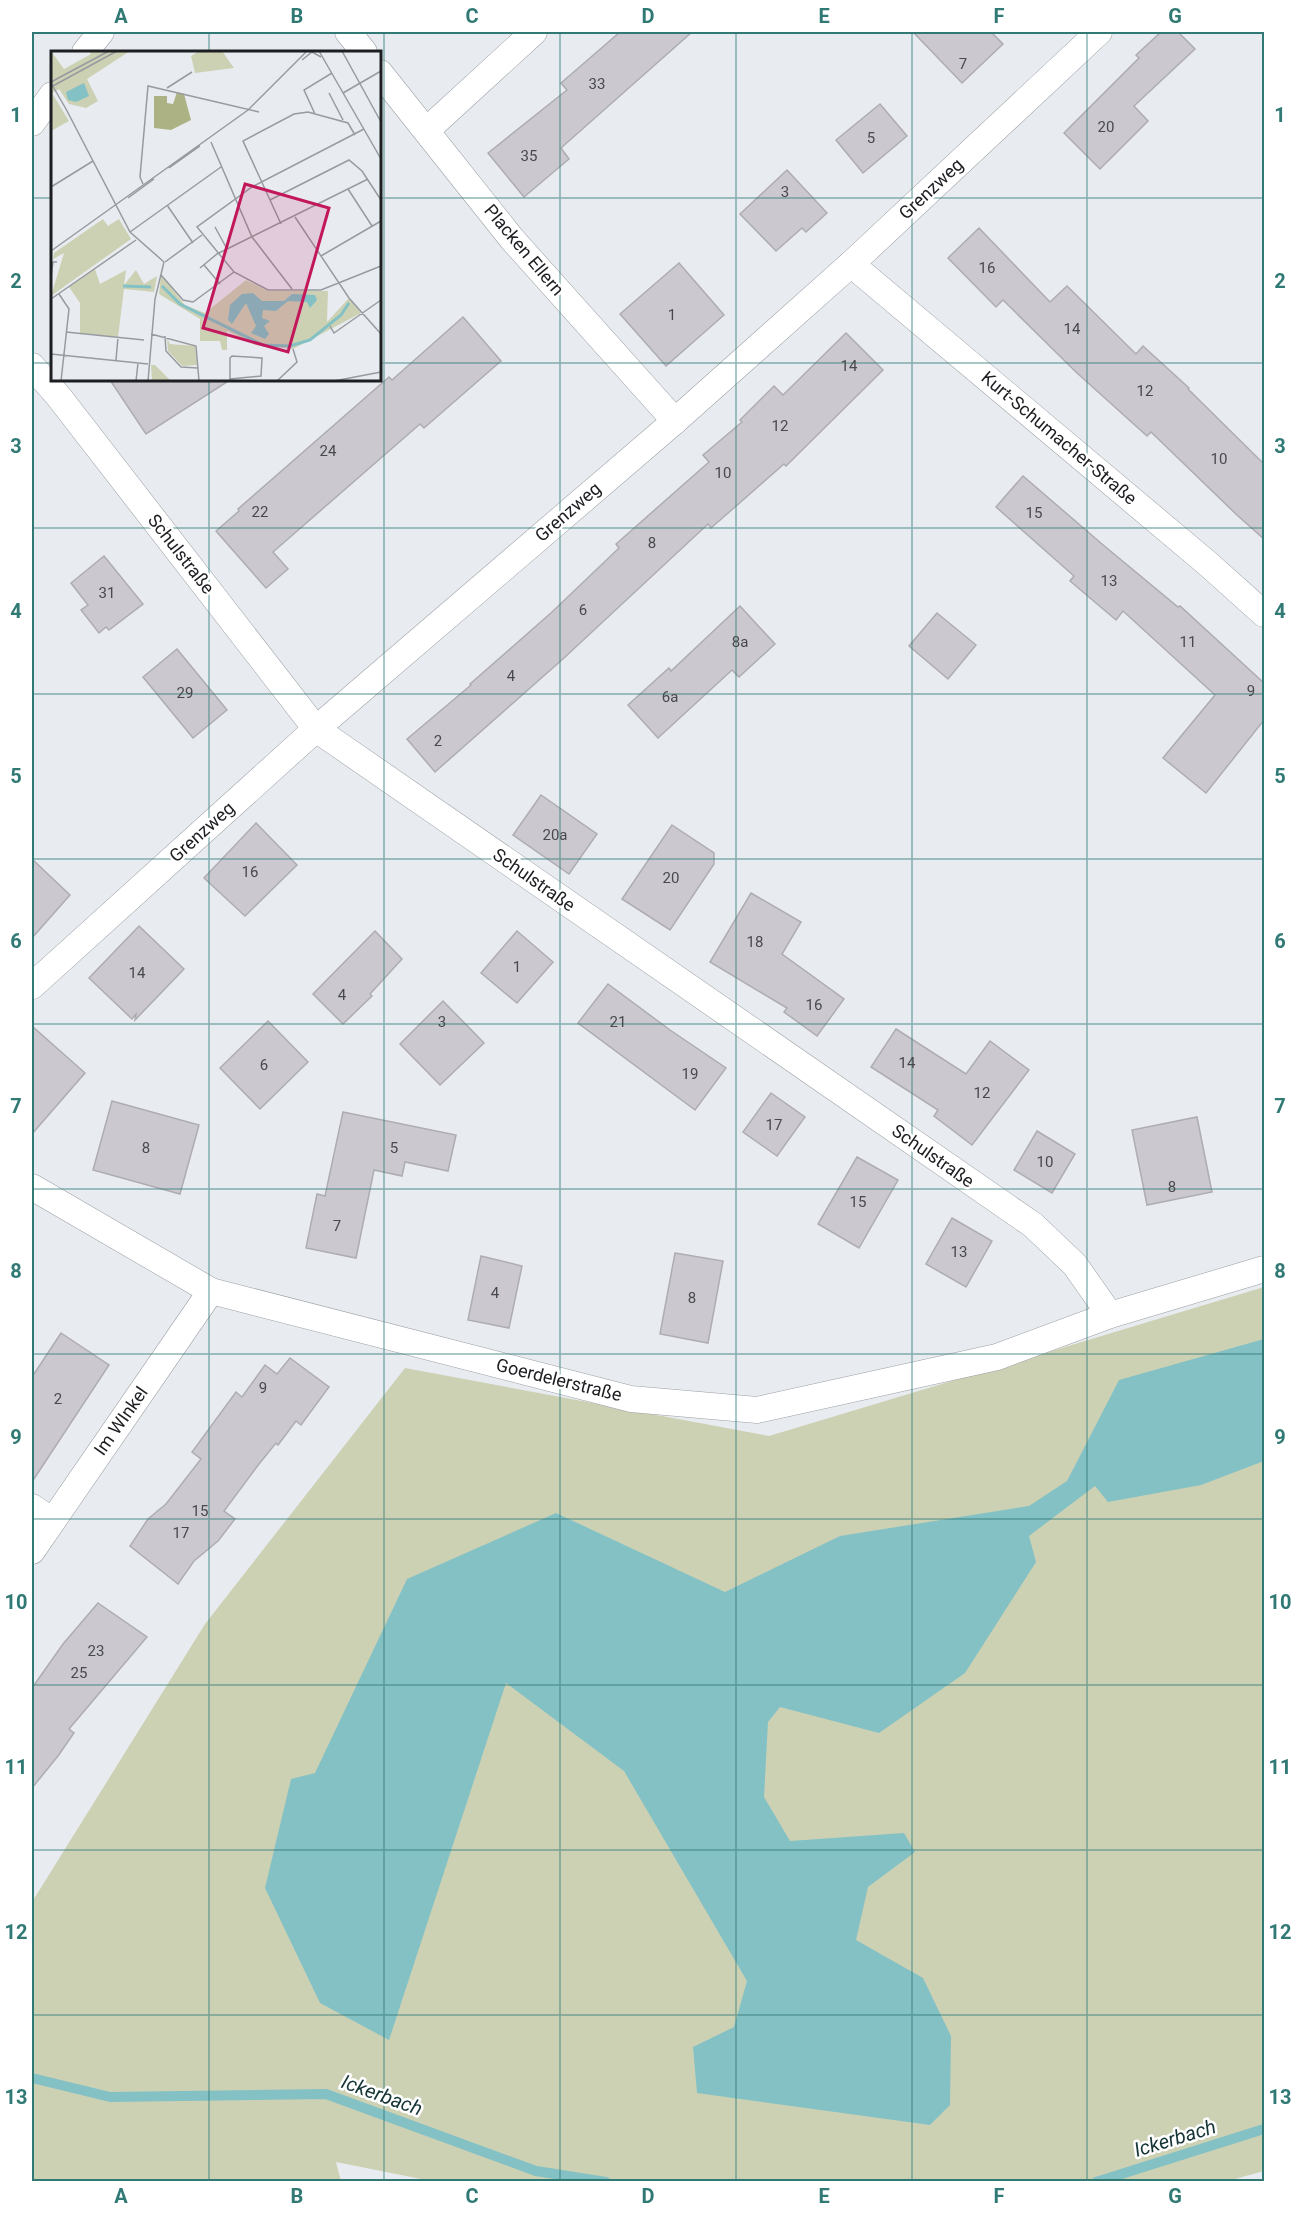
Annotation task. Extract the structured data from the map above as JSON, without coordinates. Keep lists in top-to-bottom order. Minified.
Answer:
{"streets":{"street":["Grenzweg","Placken Ellern","Kurt-Schumacher-Straße","Schulstraße","Goerdelerstraße","Im WInkel"]},"crossings":[["Grenzweg","Placken Ellern"],["Grenzweg","Kurt-Schumacher-Straße"],["Grenzweg","Schulstraße"],["Schulstraße","Goerdelerstraße"],["Goerdelerstraße","Im WInkel"]],"water":["Ickerbach"],"house_numbers":["7","33","20","5","35","3","16","1","14","14","12","12","24","10","10","22","15","8","13","31","6","8a","11","4","9","29","6a","2","20a","16","20","18","1","14","4","16","3","21","14","6","19","12","17","8","5","10","8","15","7","13","4","8","9","2","15","17","23","25"],"grid":{"columns":["A","B","C","D","E","F","G"],"rows":["1","2","3","4","5","6","7","8","9","10","11","12","13"]}}
